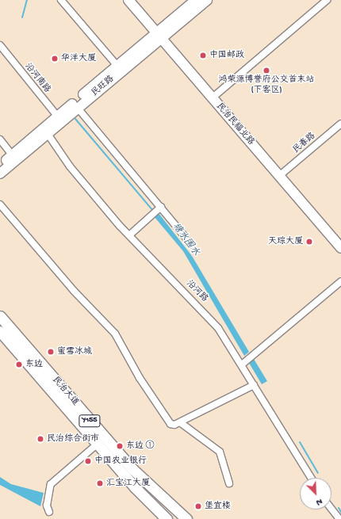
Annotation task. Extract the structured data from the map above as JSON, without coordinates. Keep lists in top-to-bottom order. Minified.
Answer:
{"streets":{"main road":["民旺路","民治民福北路","民治大道","Y155"],"street":["沿河南路","民春路","沿河路"]},"crossings":[["沿河南路","民旺路"],["民旺路","民治民福北路"],["民旺路","沿河路"],["民治民福北路","民春路"]],"water":["塘水围水"],"places":["中国邮政","华洋大厦","鸿荣源博誉府公交首末站 (下客区)","天琮大厦","蜜雪冰城","东边","民治综合街市","东边 ①","中国农业银行","汇宝江大厦","堡宜楼"],"north":"bottom right"}
